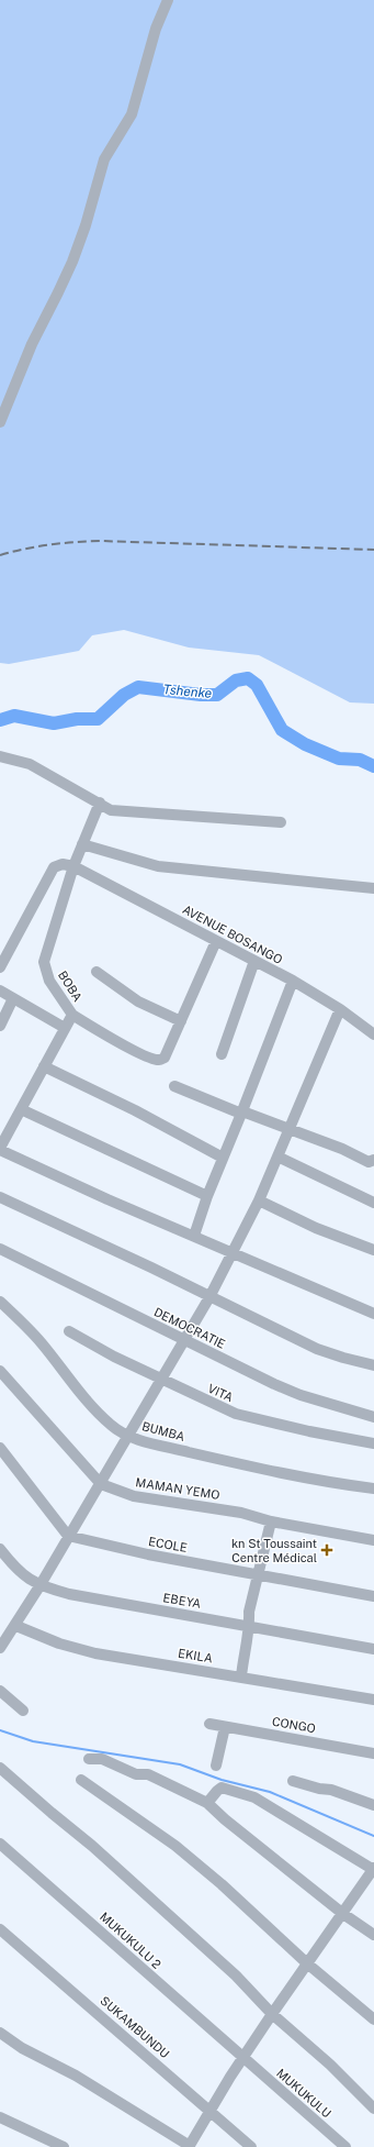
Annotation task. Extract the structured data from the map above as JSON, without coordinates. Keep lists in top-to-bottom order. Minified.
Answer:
{"streets":{"street":["AVENUE BOSANGO","BOBA","DEMOCRATIE","VITA","BUMBA","MAMAN YEMO","ECOLE","EBEYA","EKILA","CONGO","MUKUKULU 2","SUKAMBUNDU","MUKUKULU"]},"crossings":[["AVENUE BOSANGO","BOBA"],["MUKUKULU 2","MUKUKULU"]],"water":["Tshenke"],"places":{"health":["kn St Toussaint Centre Médical"]}}
